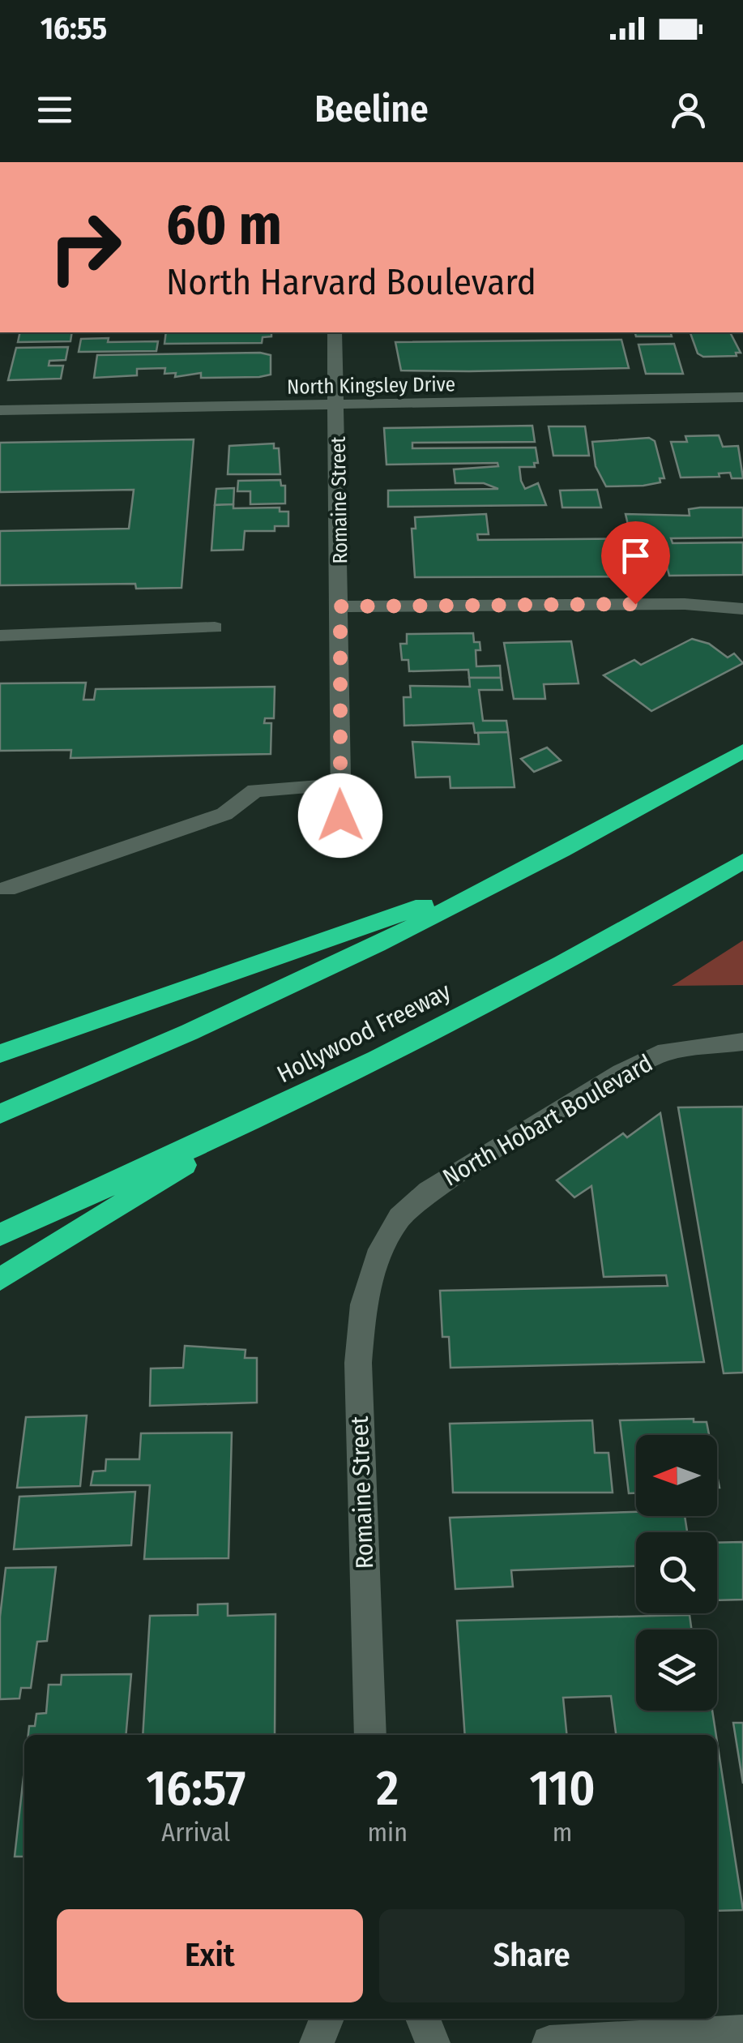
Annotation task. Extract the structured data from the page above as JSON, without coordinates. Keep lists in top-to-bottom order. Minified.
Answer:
{"streets":{"highway":["Hollywood Freeway"],"street":["North Kingsley Drive","Romaine Street","North Hobart Boulevard"]},"crossings":[["North Kingsley Drive","Romaine Street"],["Romaine Street","North Hobart Boulevard"]],"north":"left","page":{"status":"16:55","header":"Beeline","turn":["60 m","North Harvard Boulevard"],"eta":["16:57","Arrival","2","min","110","m"],"buttons":["Exit","Share"]}}
